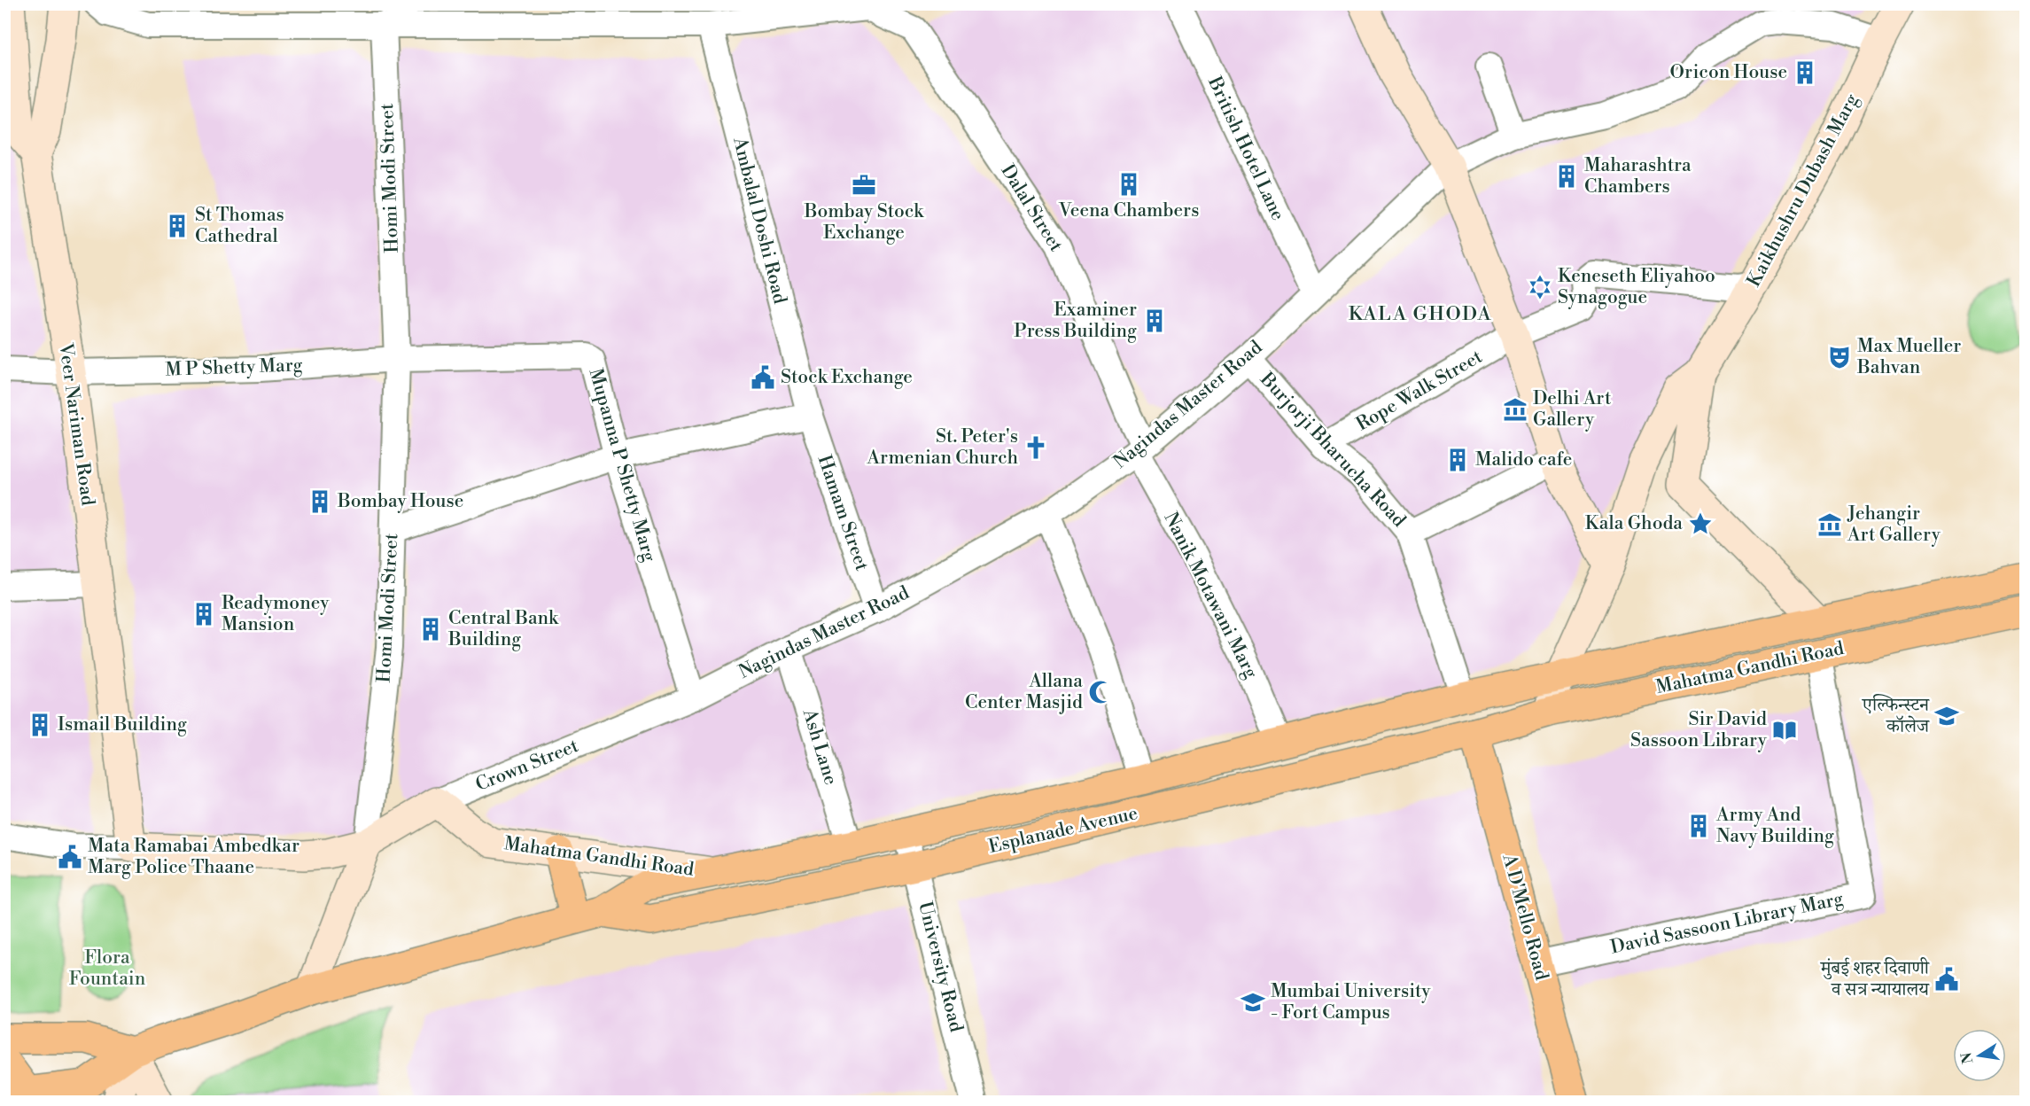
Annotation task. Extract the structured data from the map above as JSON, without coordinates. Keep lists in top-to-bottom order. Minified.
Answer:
{"streets":{"main road":["Mahatma Gandhi Road","Esplanade Avenue","A D'Mello Road"],"street":["British Hotel Lane","Homi Modi Street","Kaikhushru Dubash Marg","Dalal Street","Ambalal Doshi Road","M P Shetty Marg","Rope Walk Street","Nagindas Master Road","Veer Nariman Road","Burjorji Bharucha Road","Mupanna P Shetty Marg","Hamam Street","Nanik Motawani Marg","Ash Lane","Crown Street","David Sassoon Library Marg","University Road"]},"crossings":[["British Hotel Lane","Nagindas Master Road"],["Homi Modi Street","M P Shetty Marg"],["Homi Modi Street","Mupanna P Shetty Marg"],["Homi Modi Street","Crown Street"],["Kaikhushru Dubash Marg","Rope Walk Street"],["Kaikhushru Dubash Marg","Nagindas Master Road"],["Kaikhushru Dubash Marg","Mahatma Gandhi Road"],["Dalal Street","Nagindas Master Road"],["Dalal Street","Nanik Motawani Marg"],["Ambalal Doshi Road","Hamam Street"],["M P Shetty Marg","Veer Nariman Road"],["M P Shetty Marg","Mupanna P Shetty Marg"],["Rope Walk Street","Burjorji Bharucha Road"],["Nagindas Master Road","Burjorji Bharucha Road"],["Nagindas Master Road","Mupanna P Shetty Marg"],["Nagindas Master Road","Hamam Street"],["Nagindas Master Road","Nanik Motawani Marg"],["Nagindas Master Road","Ash Lane"],["Nagindas Master Road","Crown Street"],["Mupanna P Shetty Marg","Crown Street"],["Mahatma Gandhi Road","Crown Street"],["Mahatma Gandhi Road","Esplanade Avenue"],["Mahatma Gandhi Road","A D'Mello Road"],["Mahatma Gandhi Road","David Sassoon Library Marg"],["Esplanade Avenue","A D'Mello Road"],["Esplanade Avenue","University Road"],["A D'Mello Road","David Sassoon Library Marg"]],"districts":["KALA GHODA"],"parks":["Flora Fountain"],"places":{"building":["Oricon House","Maharashtra Chambers","Veena Chambers","St Thomas Cathedral","Examiner Press Building","Malido cafe","Bombay House","Readymoney Mansion","Central Bank Building","Ismail Building","Army And Navy Building"],"office":["Bombay Stock Exchange"],"synagogue":["Keneseth Eliyahoo Synagogue"],"theatre":["Max Mueller Bahvan"],"public building":["Stock Exchange","Mata Ramabai Ambedkar Marg Police Thaane","मुंबई शहर दिवाणी व सत्र न्यायालय"],"museum":["Delhi Art Gallery","Jehangir Art Gallery"],"church":["St. Peter's Armenian Church"],"place":["Kala Ghoda"],"mosque":["Allana Center Masjid"],"school or university":["एल्फिन्स्टन कॉलेज","Mumbai University - Fort Campus"],"library":["Sir David Sassoon Library"]},"north":"left"}
